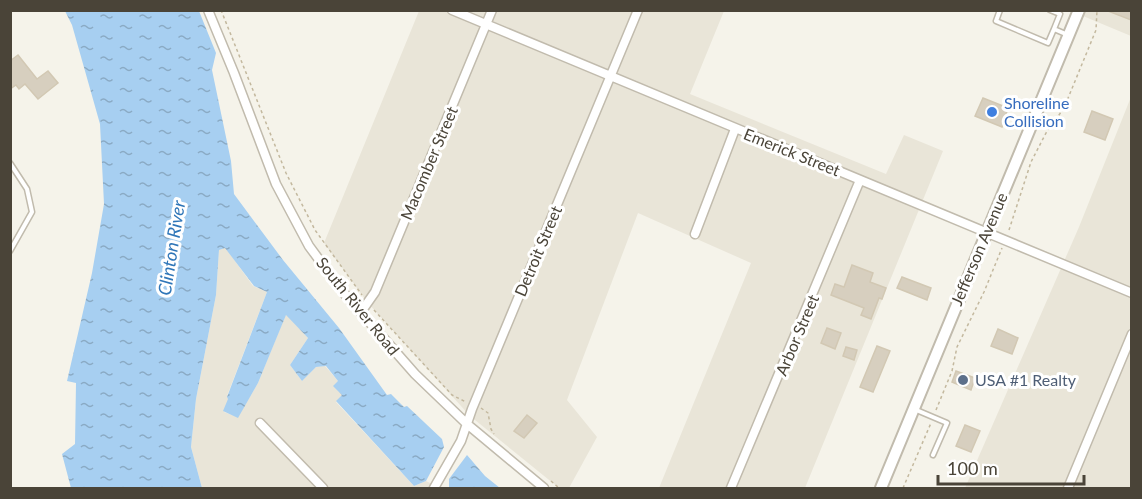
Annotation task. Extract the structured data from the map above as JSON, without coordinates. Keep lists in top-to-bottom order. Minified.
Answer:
{"streets":{"street":["Emerick Street","Macomber Street","Jefferson Avenue","Detroit Street","South River Road","Arbor Street"]},"crossings":[["Emerick Street","Macomber Street"],["Emerick Street","Jefferson Avenue"],["Emerick Street","Detroit Street"],["Emerick Street","Arbor Street"],["Macomber Street","South River Road"],["Detroit Street","South River Road"]],"water":["Clinton River"],"places":["Shoreline Collision","USA #1 Realty"],"scale_bar":"100 m"}
